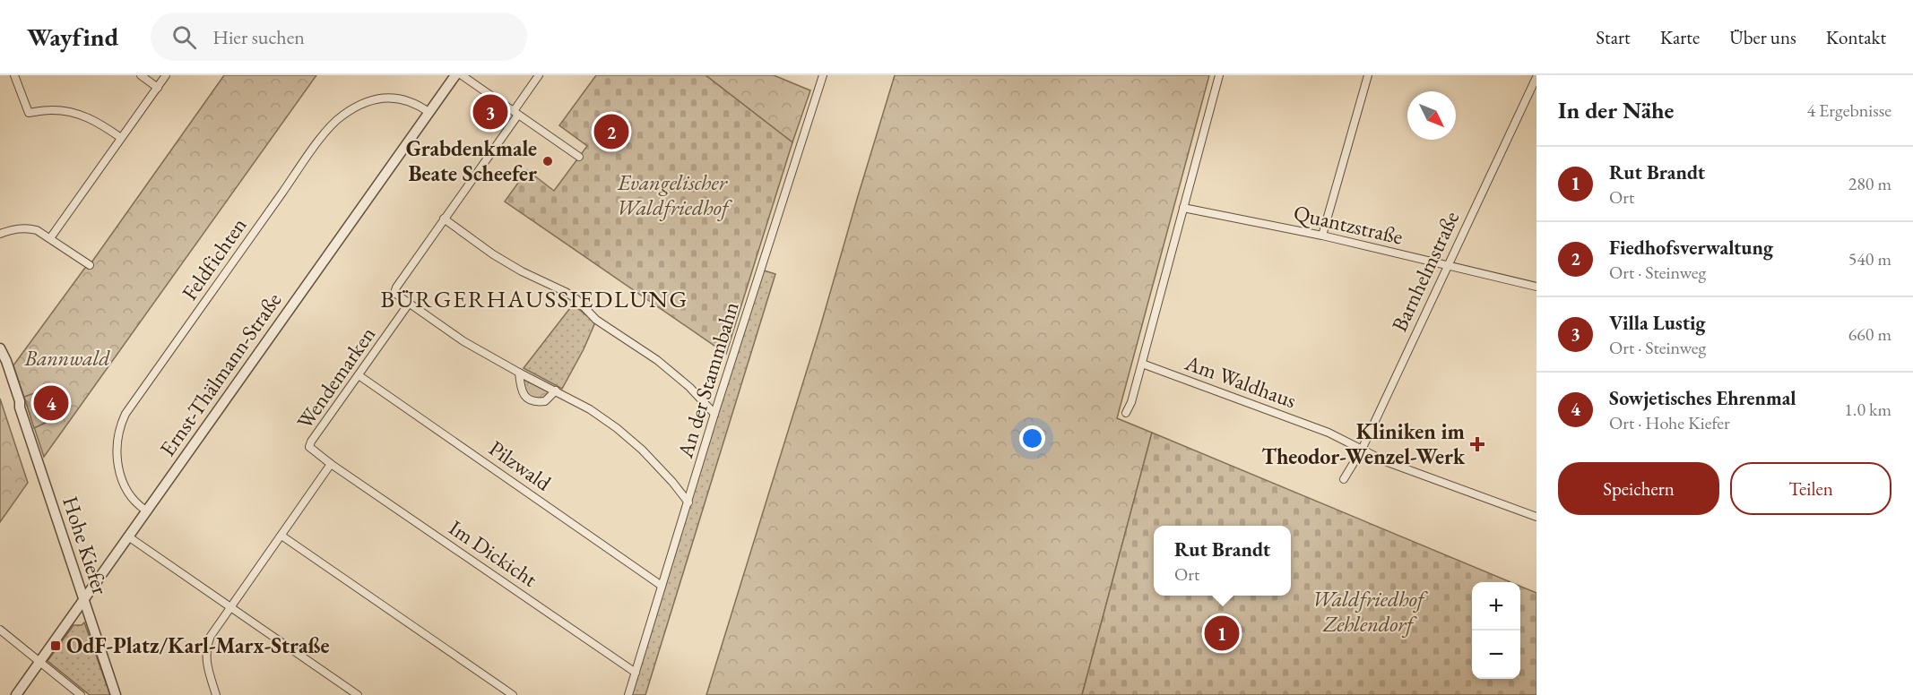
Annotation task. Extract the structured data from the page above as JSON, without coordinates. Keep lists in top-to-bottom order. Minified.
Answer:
{"streets":{"street":["Quantzstraße","Feldfichten","Barnhelmstraße","Ernst-Thälmann-Straße","Wendemarken","An der Stammbahn","Am Waldhaus","Pilzwald","Hohe Kiefer","Im Dickicht"]},"crossings":[["Quantzstraße","Barnhelmstraße"],["Feldfichten","Ernst-Thälmann-Straße"],["Barnhelmstraße","Am Waldhaus"],["Ernst-Thälmann-Straße","Hohe Kiefer"],["Wendemarken","Pilzwald"],["Wendemarken","Im Dickicht"],["An der Stammbahn","Pilzwald"],["An der Stammbahn","Im Dickicht"]],"districts":["BÜRGERHAUSSIEDLUNG"],"parks":["Evangelischer Waldfriedhof","Bannwald","Waldfriedhof Zehlendorf"],"places":{"other":["Grabdenkmale Beate Scheefer"],"health":["Kliniken im Theodor-Wenzel-Werk"],"transit":["OdF-Platz/Karl-Marx-Straße"]},"north":"bottom right","page":{"header":"Wayfind","search":"Hier suchen","nav":["Start","Karte","Über uns","Kontakt"],"heading":["In der Nähe","4 Ergebnisse"],"pins":["3","2","4","1"],"list":[{"mark":"1","name":"Rut Brandt","note":"Ort","value":"280 m"},{"mark":"2","name":"Fiedhofsverwaltung","note":"Ort · Steinweg","value":"540 m"},{"mark":"3","name":"Villa Lustig","note":"Ort · Steinweg","value":"660 m"},{"mark":"4","name":"Sowjetisches Ehrenmal","note":"Ort · Hohe Kiefer","value":"1.0 km"}],"buttons":["Speichern","Teilen"],"popup":["Rut Brandt","Ort"],"map_buttons":["+","−"]}}
